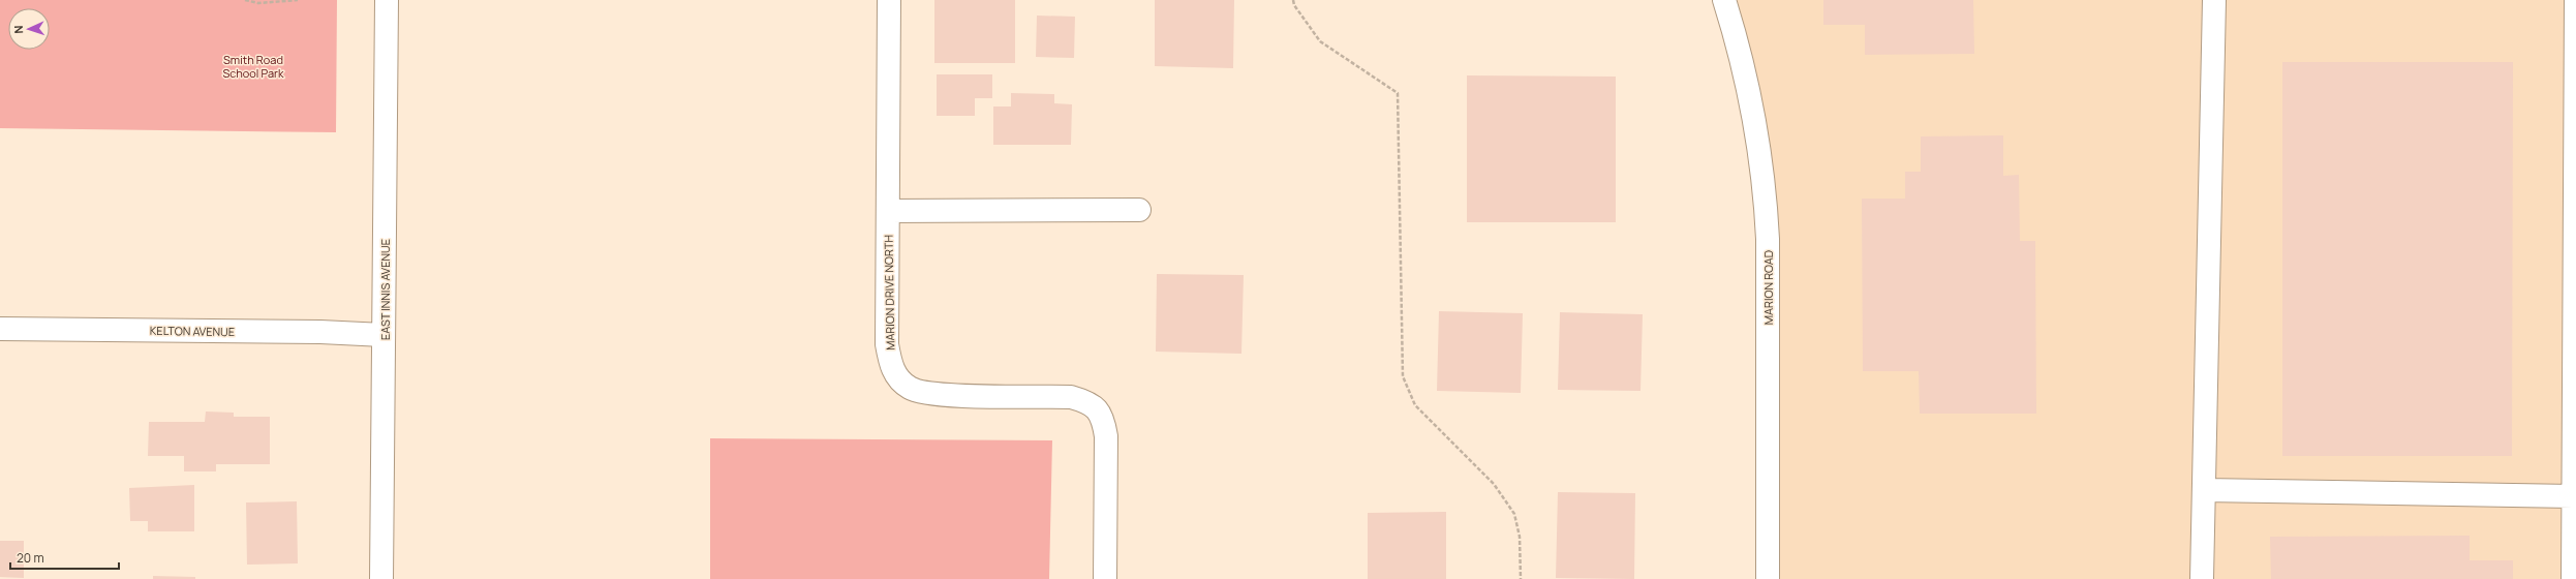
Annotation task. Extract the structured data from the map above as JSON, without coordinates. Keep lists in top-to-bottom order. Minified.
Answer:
{"streets":{"street":["MARION ROAD","EAST INNIS AVENUE","MARION DRIVE NORTH","KELTON AVENUE"]},"crossings":[["EAST INNIS AVENUE","KELTON AVENUE"]],"parks":["Smith Road School Park"],"scale_bar":"20 m","north":"left"}
